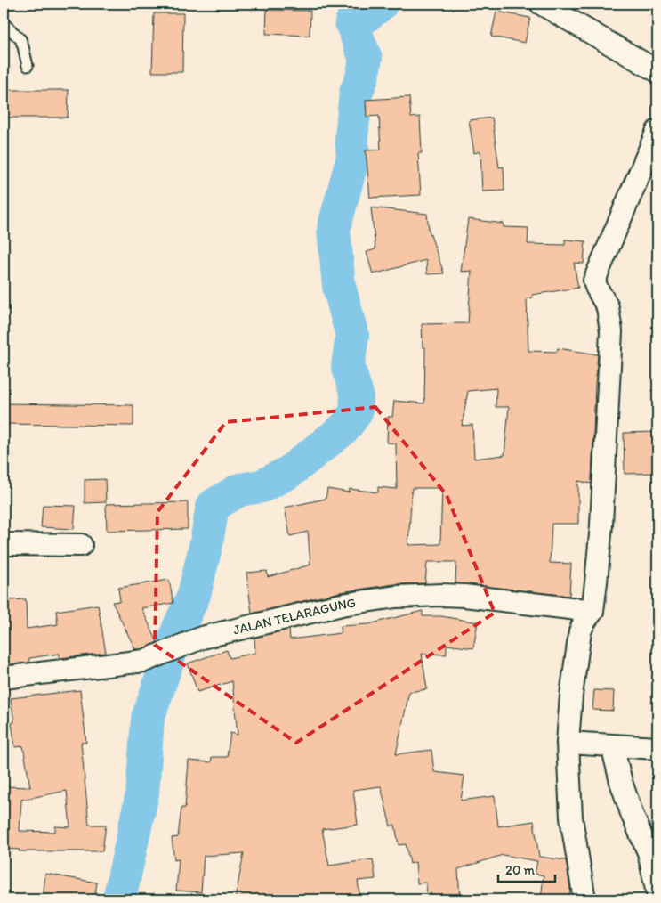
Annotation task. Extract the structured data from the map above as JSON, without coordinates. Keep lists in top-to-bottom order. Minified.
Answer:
{"streets":{"street":["JALAN TELARAGUNG"]},"scale_bar":"20 m"}
